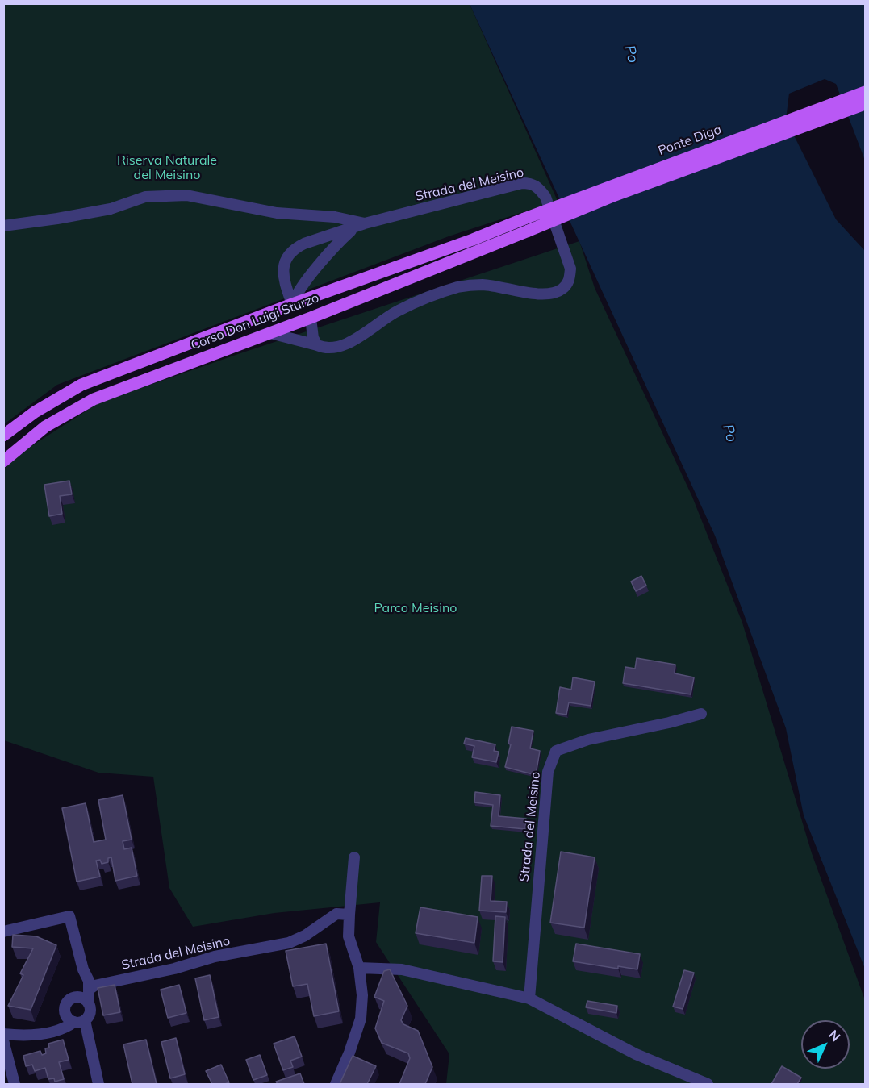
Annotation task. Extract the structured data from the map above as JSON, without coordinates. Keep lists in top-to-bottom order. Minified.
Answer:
{"streets":{"main road":["Ponte Diga","Corso Don Luigi Sturzo"],"street":["Strada del Meisino"]},"crossings":[["Ponte Diga","Corso Don Luigi Sturzo"],["Strada del Meisino","Corso Don Luigi Sturzo"]],"water":["Po"],"parks":["Riserva Naturale del Meisino","Parco Meisino"],"north":"top right"}
